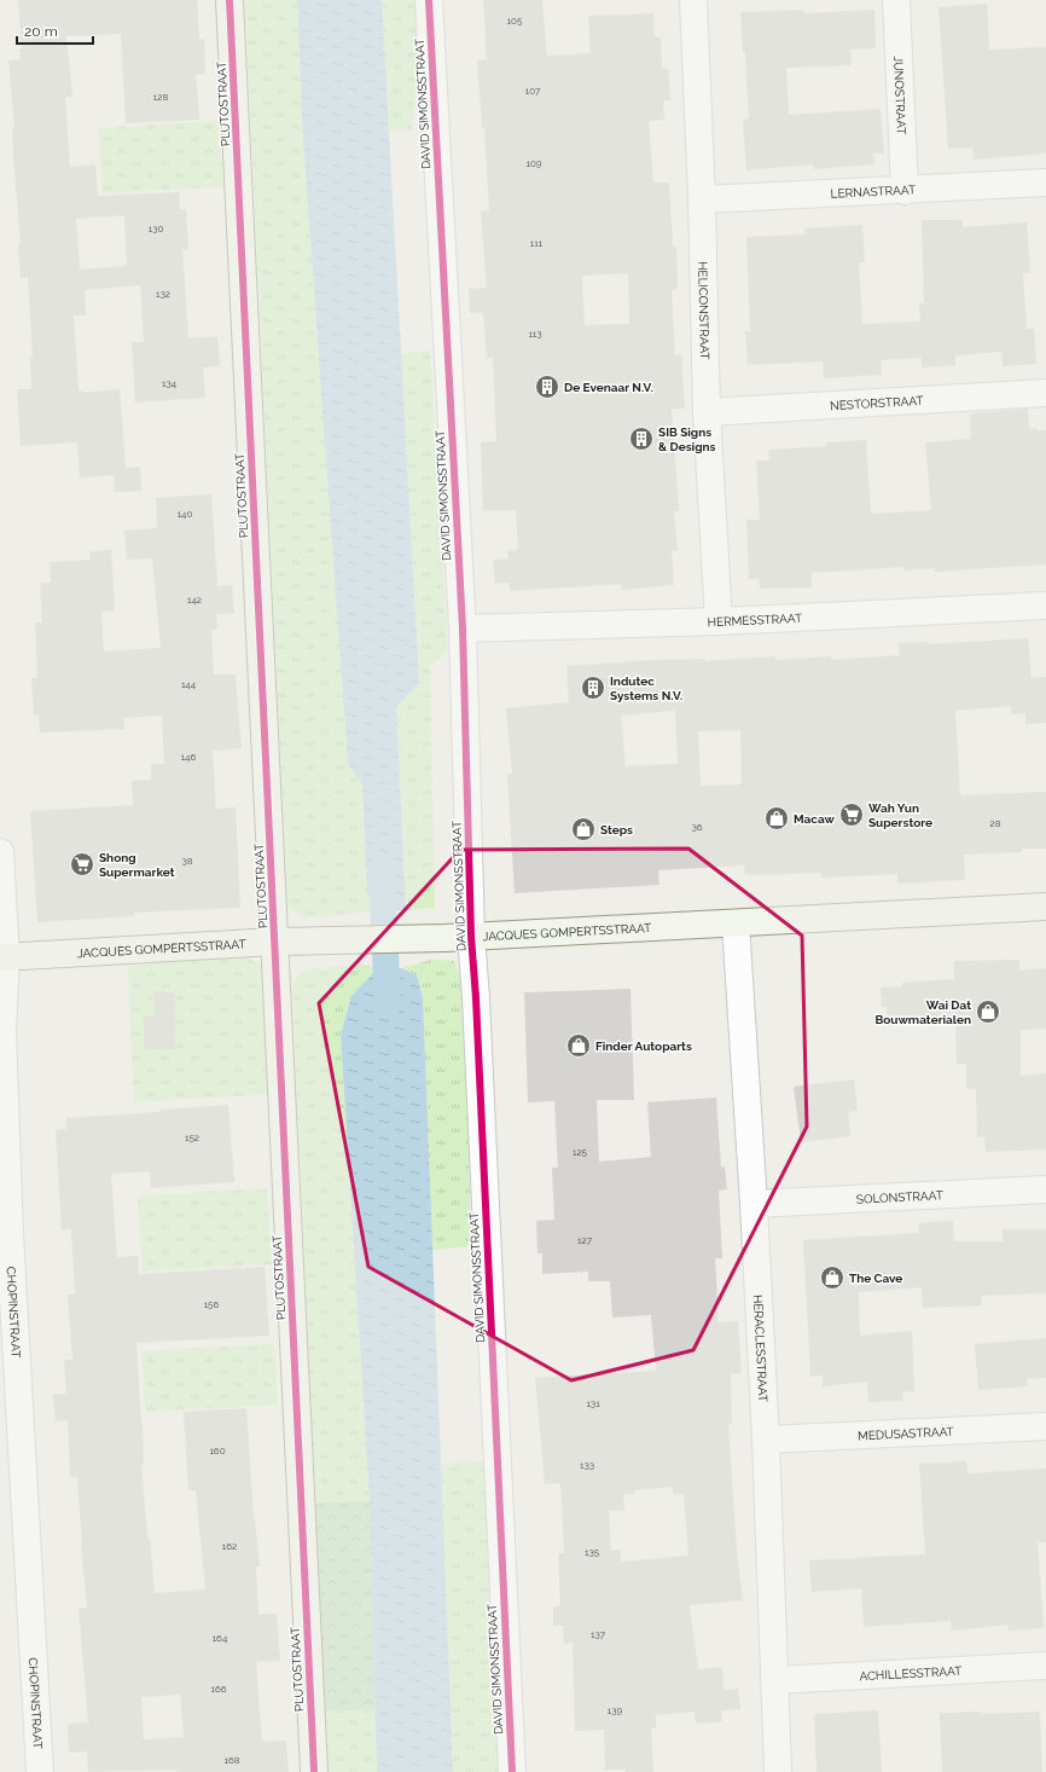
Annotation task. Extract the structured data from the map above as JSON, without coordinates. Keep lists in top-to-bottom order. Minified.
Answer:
{"streets":{"street":["JUNOSTRAAT","PLUTOSTRAAT","DAVID SIMONSSTRAAT","LERNASTRAAT","HELICONSTRAAT","NESTORSTRAAT","HERMESSTRAAT","JACQUES GOMPERTSSTRAAT","SOLONSTRAAT","CHOPINSTRAAT","HERACLESSTRAAT","MEDUSASTRAAT","ACHILLESSTRAAT"]},"crossings":[["JUNOSTRAAT","LERNASTRAAT"],["PLUTOSTRAAT","JACQUES GOMPERTSSTRAAT"],["DAVID SIMONSSTRAAT","HERMESSTRAAT"],["DAVID SIMONSSTRAAT","JACQUES GOMPERTSSTRAAT"],["LERNASTRAAT","HELICONSTRAAT"],["HELICONSTRAAT","NESTORSTRAAT"],["HELICONSTRAAT","HERMESSTRAAT"],["JACQUES GOMPERTSSTRAAT","CHOPINSTRAAT"],["JACQUES GOMPERTSSTRAAT","HERACLESSTRAAT"],["SOLONSTRAAT","HERACLESSTRAAT"],["HERACLESSTRAAT","MEDUSASTRAAT"],["HERACLESSTRAAT","ACHILLESSTRAAT"]],"places":{"building":["De Evenaar N.V.","SIB Signs & Designs","Indutec Systems N.V."],"supermarket":["Wah Yun Superstore","Shong Supermarket"],"shop":["Macaw","Steps","Wai Dat Bouwmaterialen","Finder Autoparts","The Cave"]},"house_numbers":["105","107","128","109","130","111","132","113","134","140","142","144","146","28","36","38","152","125","127","156","131","160","133","162","135","137","164","166","139","168"],"scale_bar":"20 m"}
